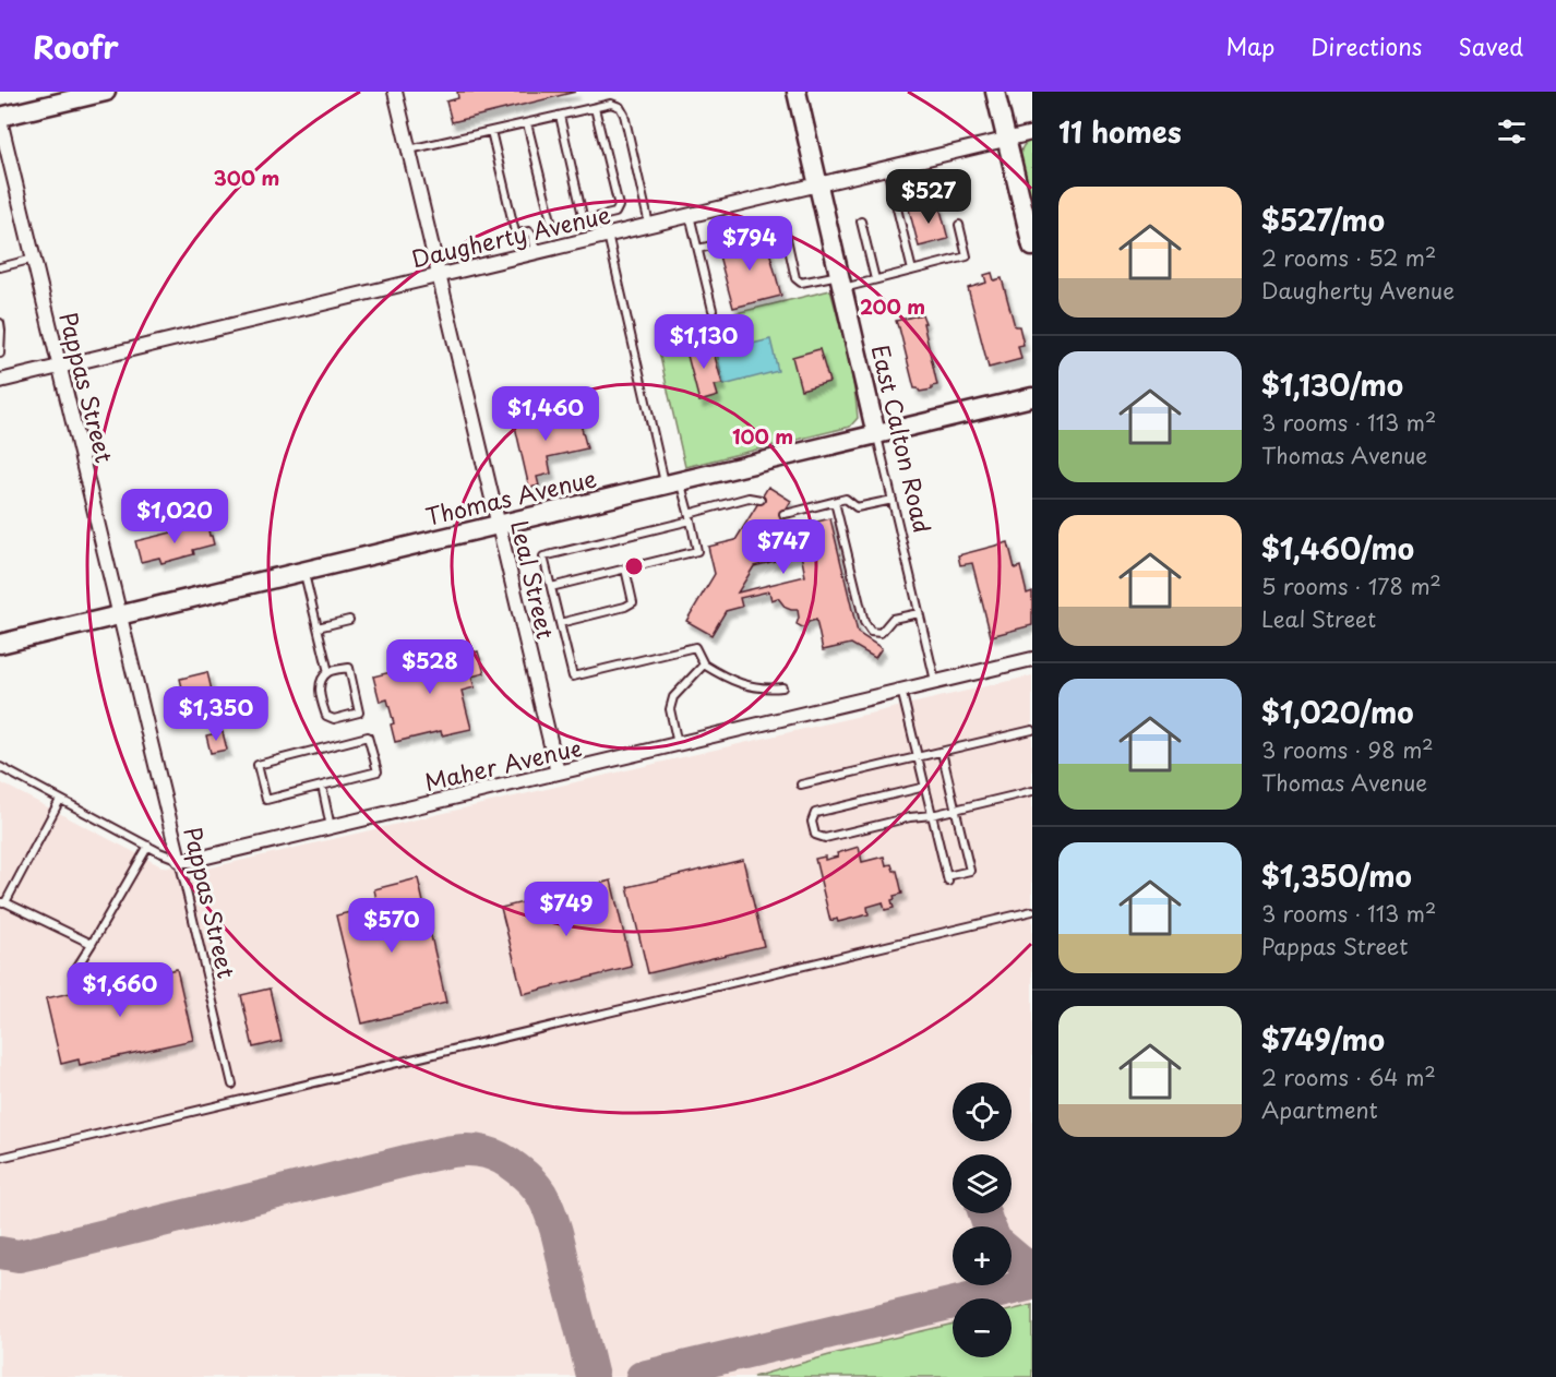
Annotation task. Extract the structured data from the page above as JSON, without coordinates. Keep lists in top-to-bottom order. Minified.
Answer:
{"streets":{"street":["Daugherty Avenue","Pappas Street","East Calton Road","Thomas Avenue","Leal Street","Maher Avenue"]},"crossings":[["Daugherty Avenue","Pappas Street"],["Daugherty Avenue","East Calton Road"],["Daugherty Avenue","Leal Street"],["Pappas Street","Thomas Avenue"],["Pappas Street","Maher Avenue"],["East Calton Road","Thomas Avenue"],["East Calton Road","Maher Avenue"],["Thomas Avenue","Leal Street"],["Leal Street","Maher Avenue"]],"page":{"header":"Roofr","nav":["Map","Directions","Saved"],"heading":"11 homes","price":["$527","$794","$1,130","$1,460","$1,020","$747","$528","$1,350","$749","$570","$1,660"],"list":[{"name":"$527/mo","note":"2 rooms · 52 m² · Daugherty Avenue"},{"name":"$1,130/mo","note":"3 rooms · 113 m² · Thomas Avenue"},{"name":"$1,460/mo","note":"5 rooms · 178 m² · Leal Street"},{"name":"$1,020/mo","note":"3 rooms · 98 m² · Thomas Avenue"},{"name":"$1,350/mo","note":"3 rooms · 113 m² · Pappas Street"},{"name":"$749/mo","note":"2 rooms · 64 m² · Apartment"}],"map_buttons":["+","−"]},"rings":["300 m","200 m","100 m"]}
